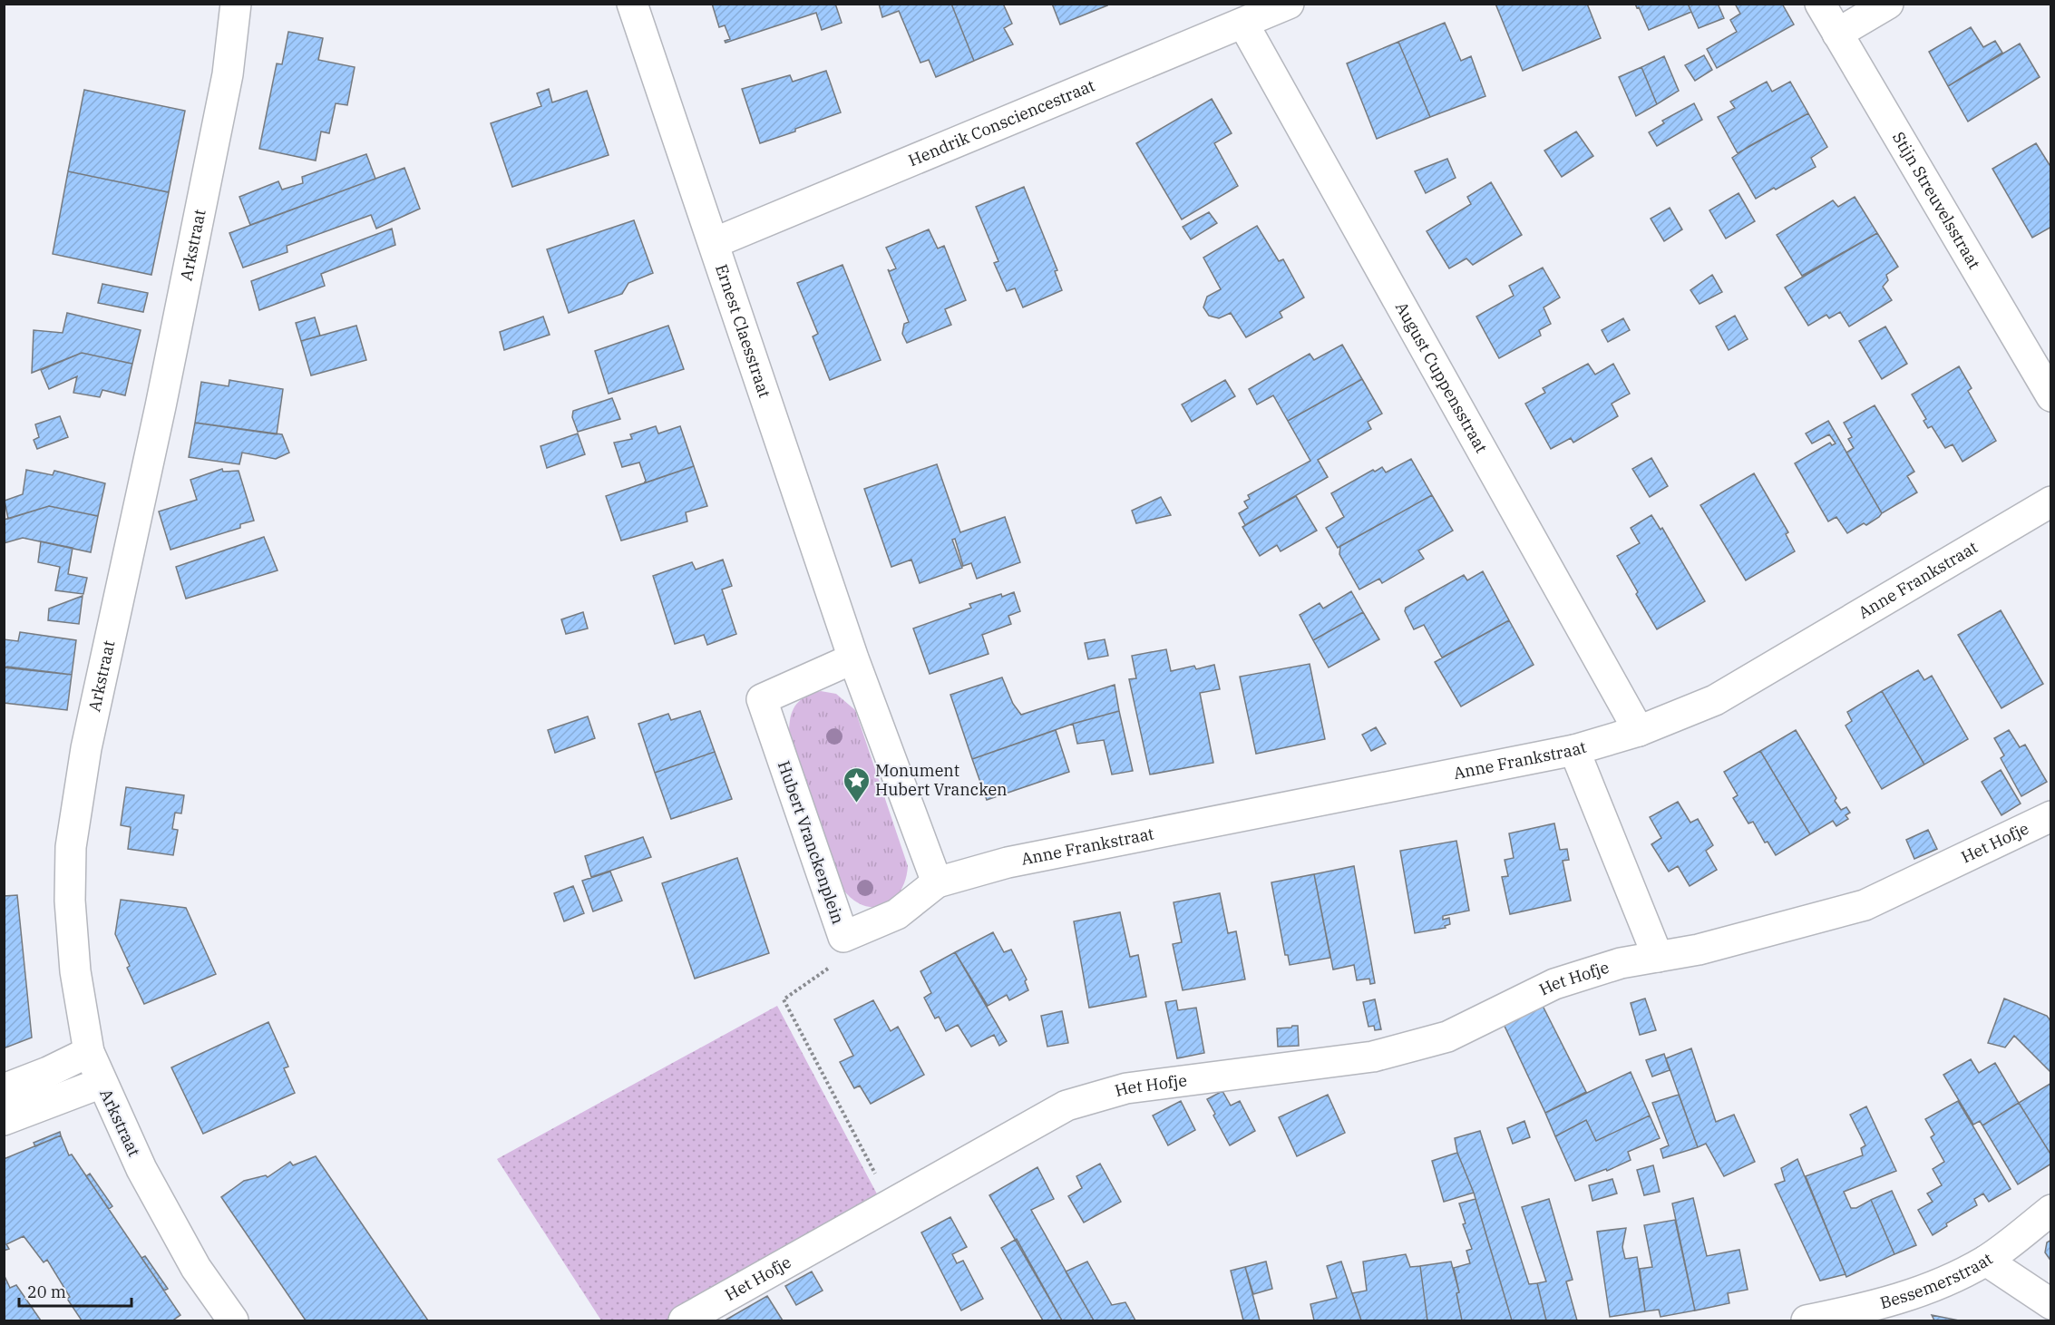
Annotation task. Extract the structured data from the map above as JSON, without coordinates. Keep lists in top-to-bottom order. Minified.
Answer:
{"streets":{"street":["Hendrik Consciencestraat","Stijn Streuvelsstraat","Arkstraat","Ernest Claesstraat","August Cuppensstraat","Anne Frankstraat","Hubert Vranckenplein","Het Hofje","Bessemerstraat"]},"crossings":[["Hendrik Consciencestraat","Ernest Claesstraat"],["Hendrik Consciencestraat","August Cuppensstraat"],["Ernest Claesstraat","Hubert Vranckenplein"],["August Cuppensstraat","Anne Frankstraat"],["Anne Frankstraat","Hubert Vranckenplein"]],"places":{"place":["Monument Hubert Vrancken"]},"scale_bar":"20 m"}
